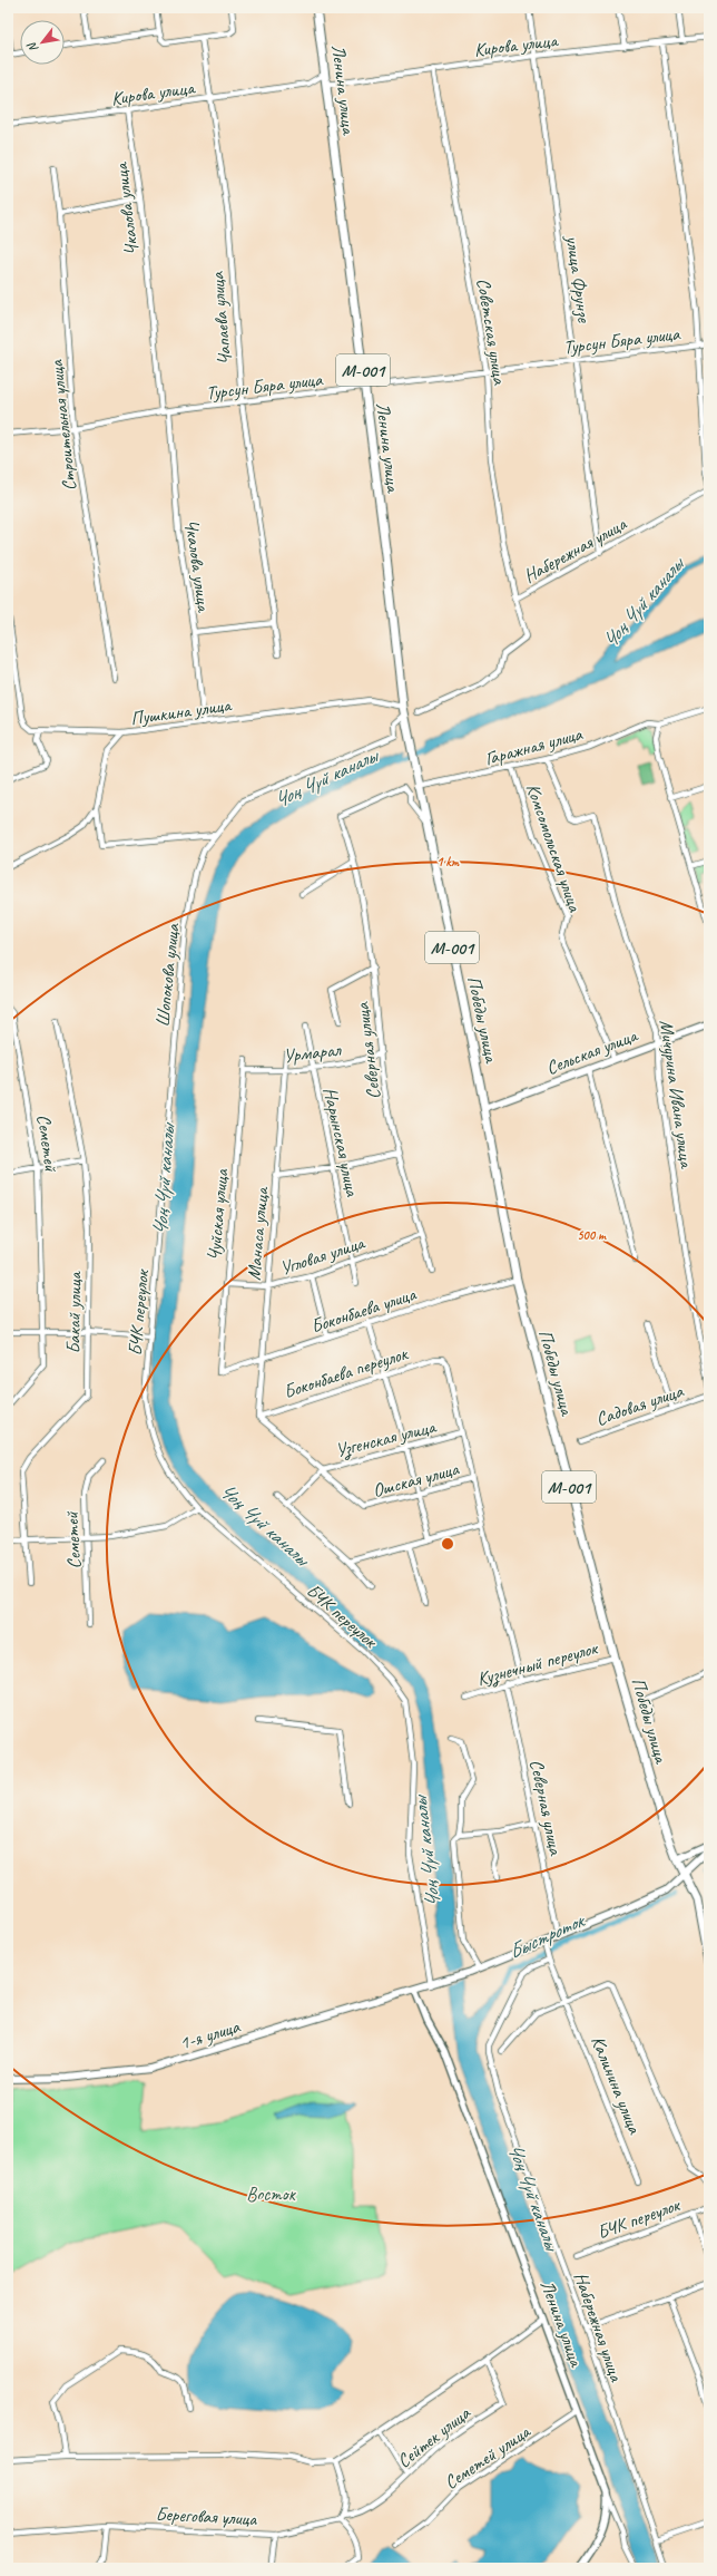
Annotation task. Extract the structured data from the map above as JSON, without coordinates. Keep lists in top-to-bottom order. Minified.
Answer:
{"streets":{"main road":["Ленина улица","М-001","Победы улица","Сельская улица","1-я улица"],"street":["Кирова улица","Чкалова улица","улица Фрунзе","Чапаева улица","Советская улица","Турсун Бяра улица","Строительная улица","Набережная улица","Пушкина улица","Гаражная улица","Комсомольская улица","Шопокова улица","Северная улица","Урмарал","Мичурина Ивана улица","Нарынская улица","Семетей","Чуйская улица","Манаса улица","Угловая улица","Боконбаева улица","Бакай улица","БЧК переулок","Боконбаева переулок","Садовая улица","Узгенская улица","Ошская улица","Кузнечный переулок","Калинина улица","Сейтек улица","Семетей улица","Береговая улица"]},"crossings":[["Кирова улица","Ленина улица"],["Кирова улица","Чкалова улица"],["Кирова улица","улица Фрунзе"],["Кирова улица","Чапаева улица"],["Кирова улица","Советская улица"],["Ленина улица","Турсун Бяра улица"],["Ленина улица","Пушкина улица"],["Ленина улица","Шопокова улица"],["Ленина улица","Победы улица"],["Ленина улица","1-я улица"],["Ленина улица","Семетей улица"],["Чкалова улица","Турсун Бяра улица"],["Чкалова улица","Пушкина улица"],["улица Фрунзе","Турсун Бяра улица"],["улица Фрунзе","Набережная улица"],["Чапаева улица","Турсун Бяра улица"],["Советская улица","Турсун Бяра улица"],["Советская улица","Набережная улица"],["Турсун Бяра улица","Строительная улица"],["Набережная улица","Калинина улица"],["Пушкина улица","Шопокова улица"],["Гаражная улица","Комсомольская улица"],["Гаражная улица","Победы улица"],["Гаражная улица","Мичурина Ивана улица"],["Комсомольская улица","Сельская улица"],["Шопокова улица","БЧК переулок"],["Победы улица","Северная улица"],["Победы улица","Сельская улица"],["Победы улица","Боконбаева улица"],["Победы улица","Кузнечный переулок"],["Северная улица","Урмарал"],["Северная улица","Угловая улица"],["Северная улица","Кузнечный переулок"],["Сельская улица","Мичурина Ивана улица"],["Урмарал","Нарынская улица"],["Урмарал","Чуйская улица"],["Урмарал","Манаса улица"],["Нарынская улица","Угловая улица"],["Чуйская улица","Угловая улица"],["Чуйская улица","Боконбаева улица"],["Манаса улица","Угловая улица"],["Манаса улица","Боконбаева улица"],["Манаса улица","Боконбаева переулок"],["Манаса улица","Ошская улица"],["БЧК переулок","1-я улица"],["Боконбаева переулок","Узгенская улица"],["Боконбаева переулок","Ошская улица"],["Узгенская улица","Ошская улица"],["Сейтек улица","Береговая улица"]],"water":["Чоң Чүй каналы","Быстроток"],"parks":["Восток"],"north":"bottom left","rings":["1 km","500 m"]}
